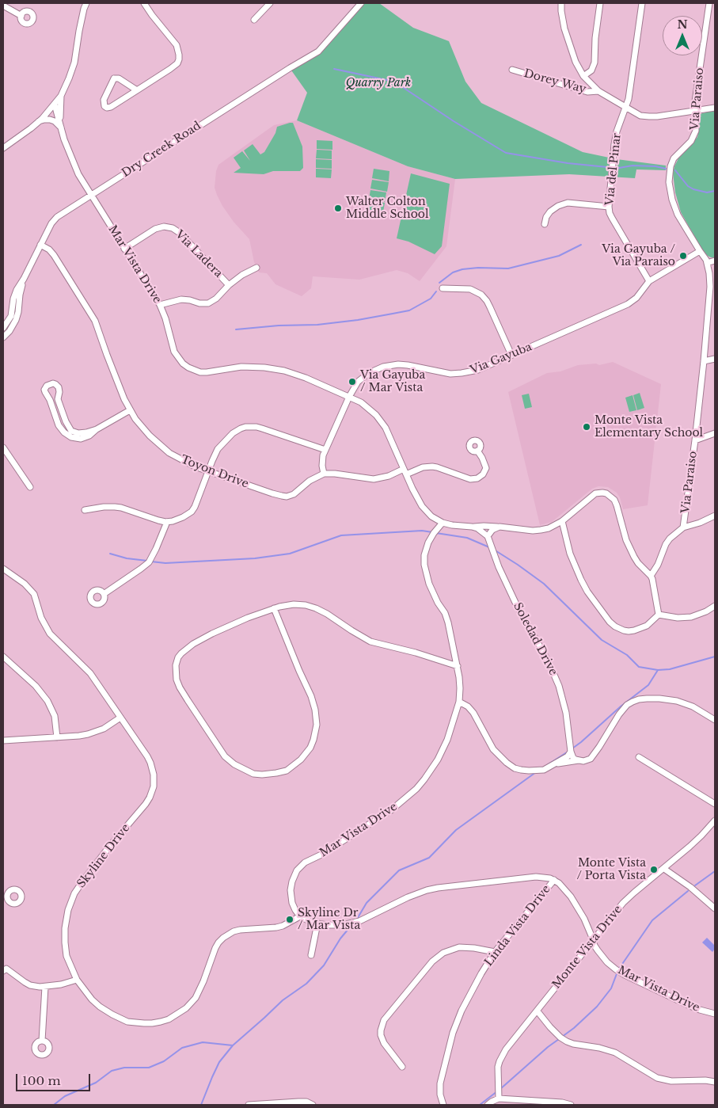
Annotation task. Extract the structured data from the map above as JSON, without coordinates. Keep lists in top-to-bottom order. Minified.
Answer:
{"streets":{"street":["Dorey Way","Via Paraiso","Dry Creek Road","Via del Pinar","Via Ladera","Mar Vista Drive","Via Gayuba","Toyon Drive","Soledad Drive","Skyline Drive","Linda Vista Drive","Monte Vista Drive"]},"crossings":[["Via Paraiso","Via Gayuba"],["Dry Creek Road","Mar Vista Drive"],["Dry Creek Road","Toyon Drive"],["Via del Pinar","Via Gayuba"],["Via Ladera","Mar Vista Drive"],["Mar Vista Drive","Via Gayuba"],["Mar Vista Drive","Skyline Drive"],["Mar Vista Drive","Linda Vista Drive"],["Mar Vista Drive","Monte Vista Drive"],["Via Gayuba","Toyon Drive"]],"parks":["Quarry Park"],"places":["Walter Colton Middle School","Via Gayuba / Via Paraiso","Via Gayuba / Mar Vista","Monte Vista Elementary School","Monte Vista / Porta Vista","Skyline Dr / Mar Vista"],"scale_bar":"100 m","north":"top"}
